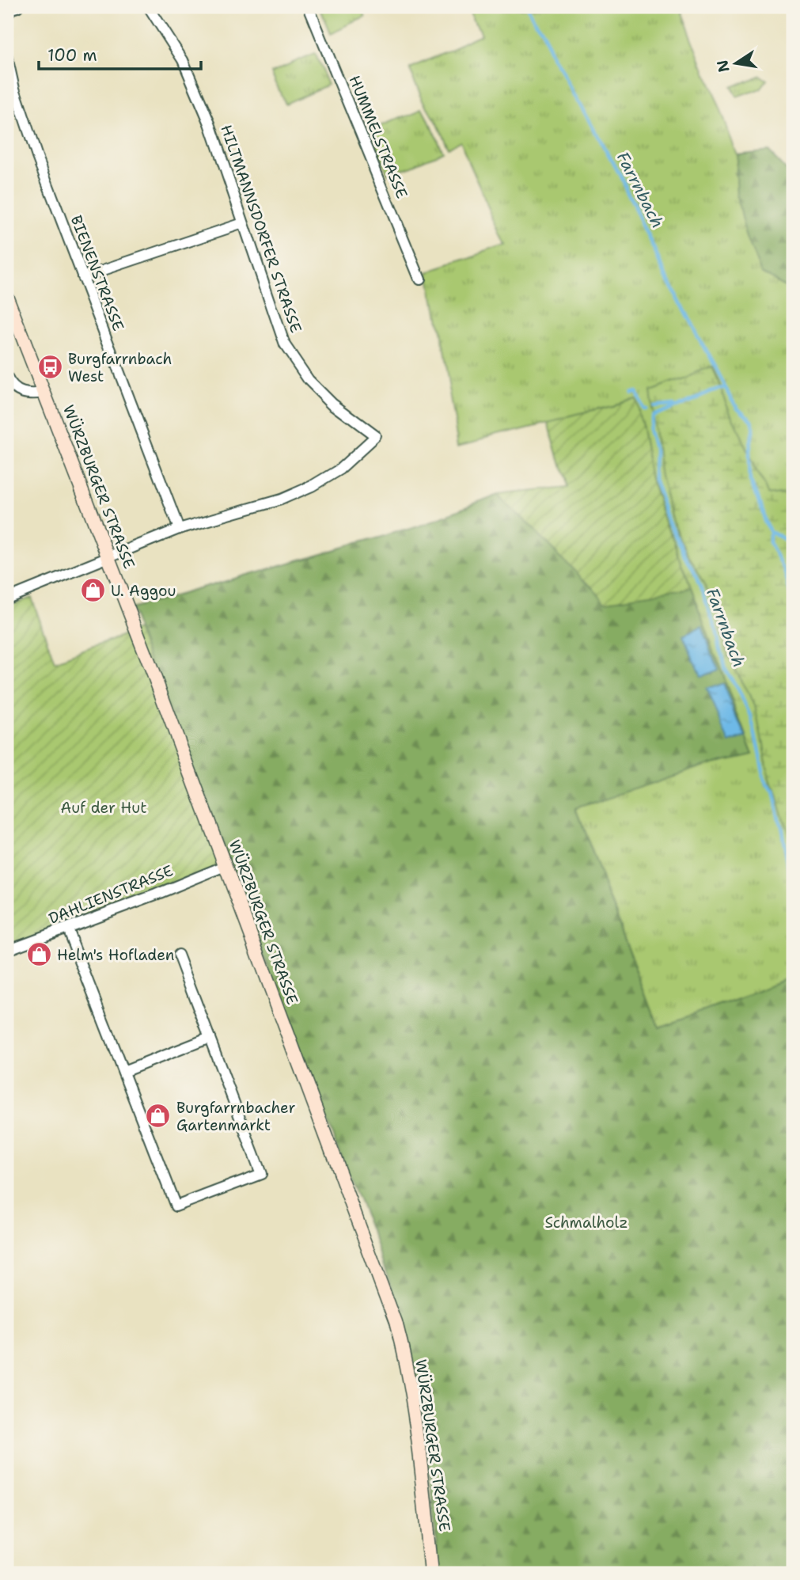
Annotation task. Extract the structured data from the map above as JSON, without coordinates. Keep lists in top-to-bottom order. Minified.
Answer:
{"streets":{"street":["HUMMELSTRASSE","HILTMANNSDORFER STRASSE","BIENENSTRASSE","WÜRZBURGER STRASSE","DAHLIENSTRASSE"]},"crossings":[["HILTMANNSDORFER STRASSE","BIENENSTRASSE"],["WÜRZBURGER STRASSE","DAHLIENSTRASSE"]],"water":["Farrnbach"],"parks":["Auf der Hut","Schmalholz"],"places":{"bus stop":["Burgfarrnbach West"],"shop":["U. Aggou","Helm's Hofladen","Burgfarrnbacher Gartenmarkt"]},"scale_bar":"100 m","north":"left"}
